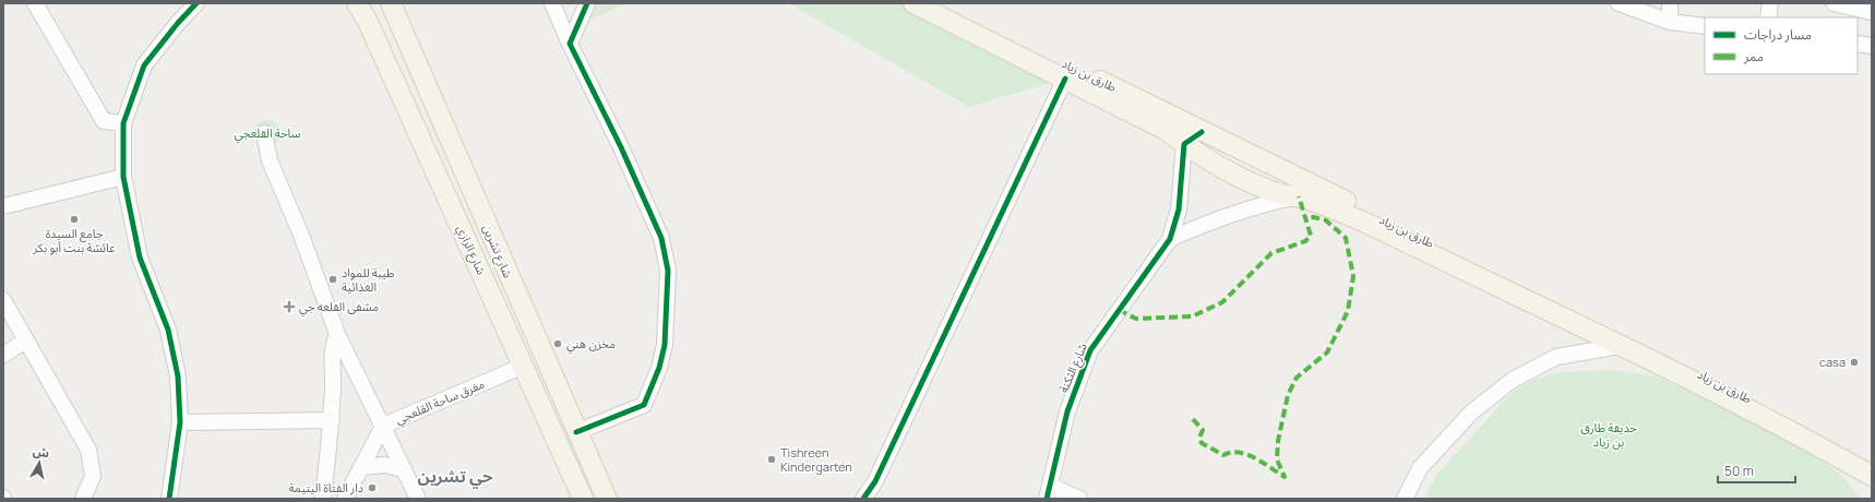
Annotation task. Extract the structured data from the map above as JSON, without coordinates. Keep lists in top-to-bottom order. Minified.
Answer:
{"streets":{"main road":["طارق بن زياد","شارع الرازي","شارع تشرين"],"street":["شارع الثكنة","مفرق ساحة القلعجي"]},"crossings":[["شارع الرازي","مفرق ساحة القلعجي"]],"districts":["حي تشرين"],"parks":["ساحة القلعجي","حديقة طارق بن زياد"],"places":{"other":["جامع السيدة عائشة بنت أبو بكر","طيبة للمواد الغذائية","مخزن هني","casa","Tishreen Kindergarten","دار الفتاة اليتيمة"],"health":["مشفى القلعه جي"]},"legend":["مسار دراجات","ممر"],"scale_bar":"50 m","north":"top"}
